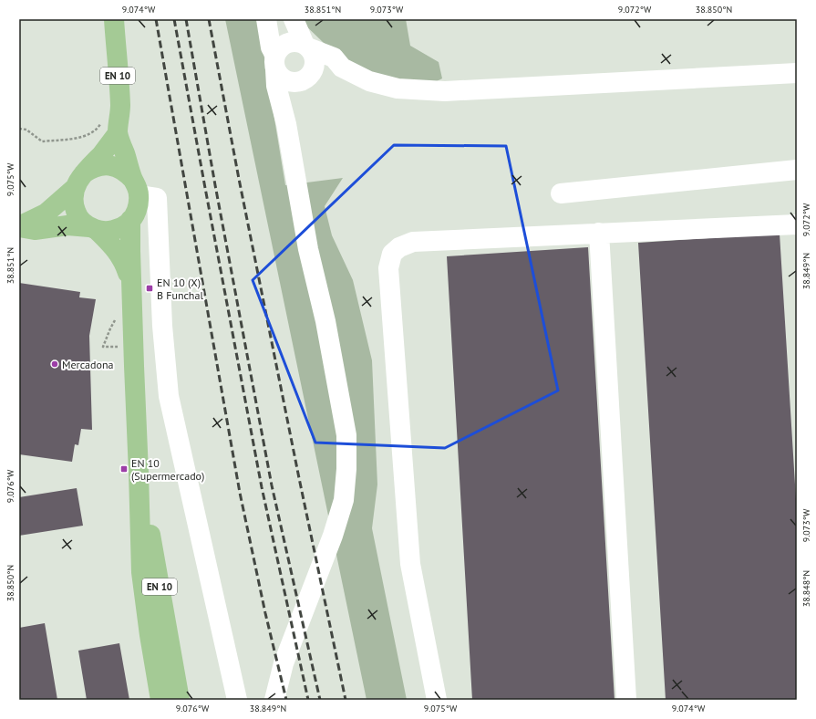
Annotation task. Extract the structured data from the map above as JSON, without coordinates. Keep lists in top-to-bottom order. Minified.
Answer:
{"streets":{"main road":["EN 10"]},"places":{"transit":["EN 10 (X) B Funchal","EN 10 (Supermercado)"],"other":["Mercadona"]},"coordinates":["9.074°W","38.851°N","9.073°W","9.072°W","38.850°N","9.075°W","38.849°N","9.076°W","38.848°N"]}
